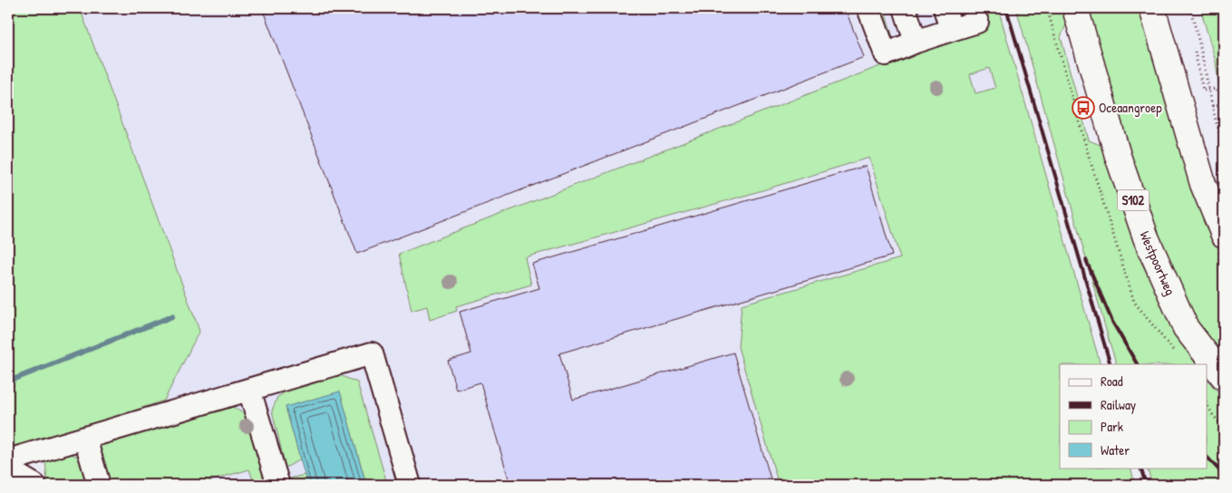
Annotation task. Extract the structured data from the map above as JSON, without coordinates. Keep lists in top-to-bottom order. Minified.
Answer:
{"streets":{"main road":["S102","Westpoortweg"]},"places":{"bus stop":["Oceaangroep"]},"legend":["Road","Railway","Park","Water"]}
